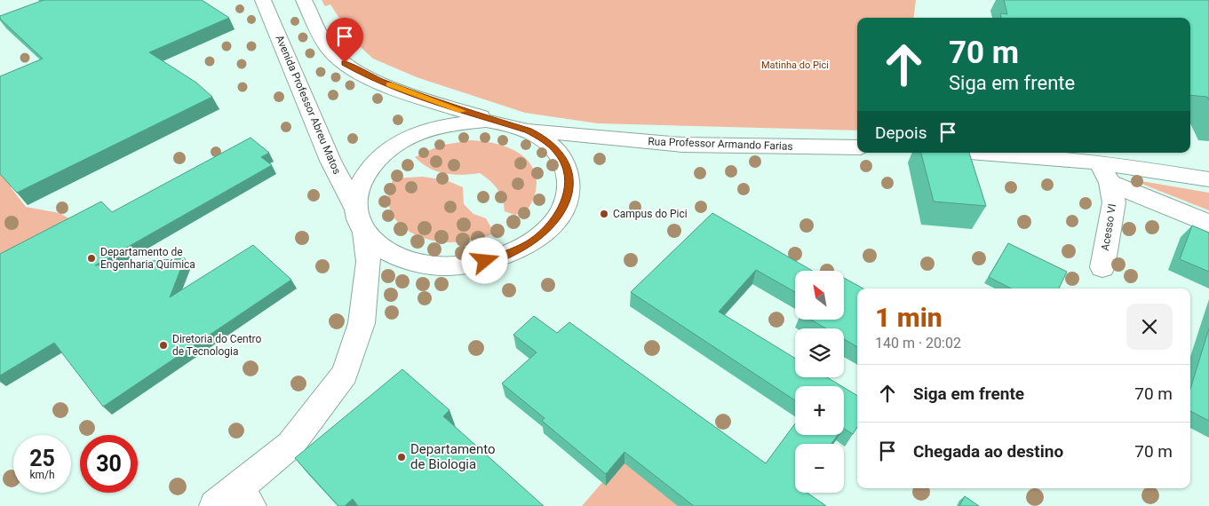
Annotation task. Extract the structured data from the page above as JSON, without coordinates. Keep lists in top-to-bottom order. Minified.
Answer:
{"streets":{"street":["Avenida Professor Abreu Matos","Rua Professor Armando Farias","Acesso VI"]},"parks":["Matinha do Pici"],"places":["Campus do Pici","Departamento de Engenharia Química","Diretoria do Centro de Tecnologia","Departamento de Biologia"],"north":"top left","page":{"turn":["70 m","Siga em frente"],"then":"Depois","map_buttons":["+","−"],"heading":["1 min","140 m · 20:02"],"list":[{"name":"Siga em frente","value":"70 m"},{"name":"Chegada ao destino","value":"70 m"}],"speed":"25 km/h","limit":"30"}}
